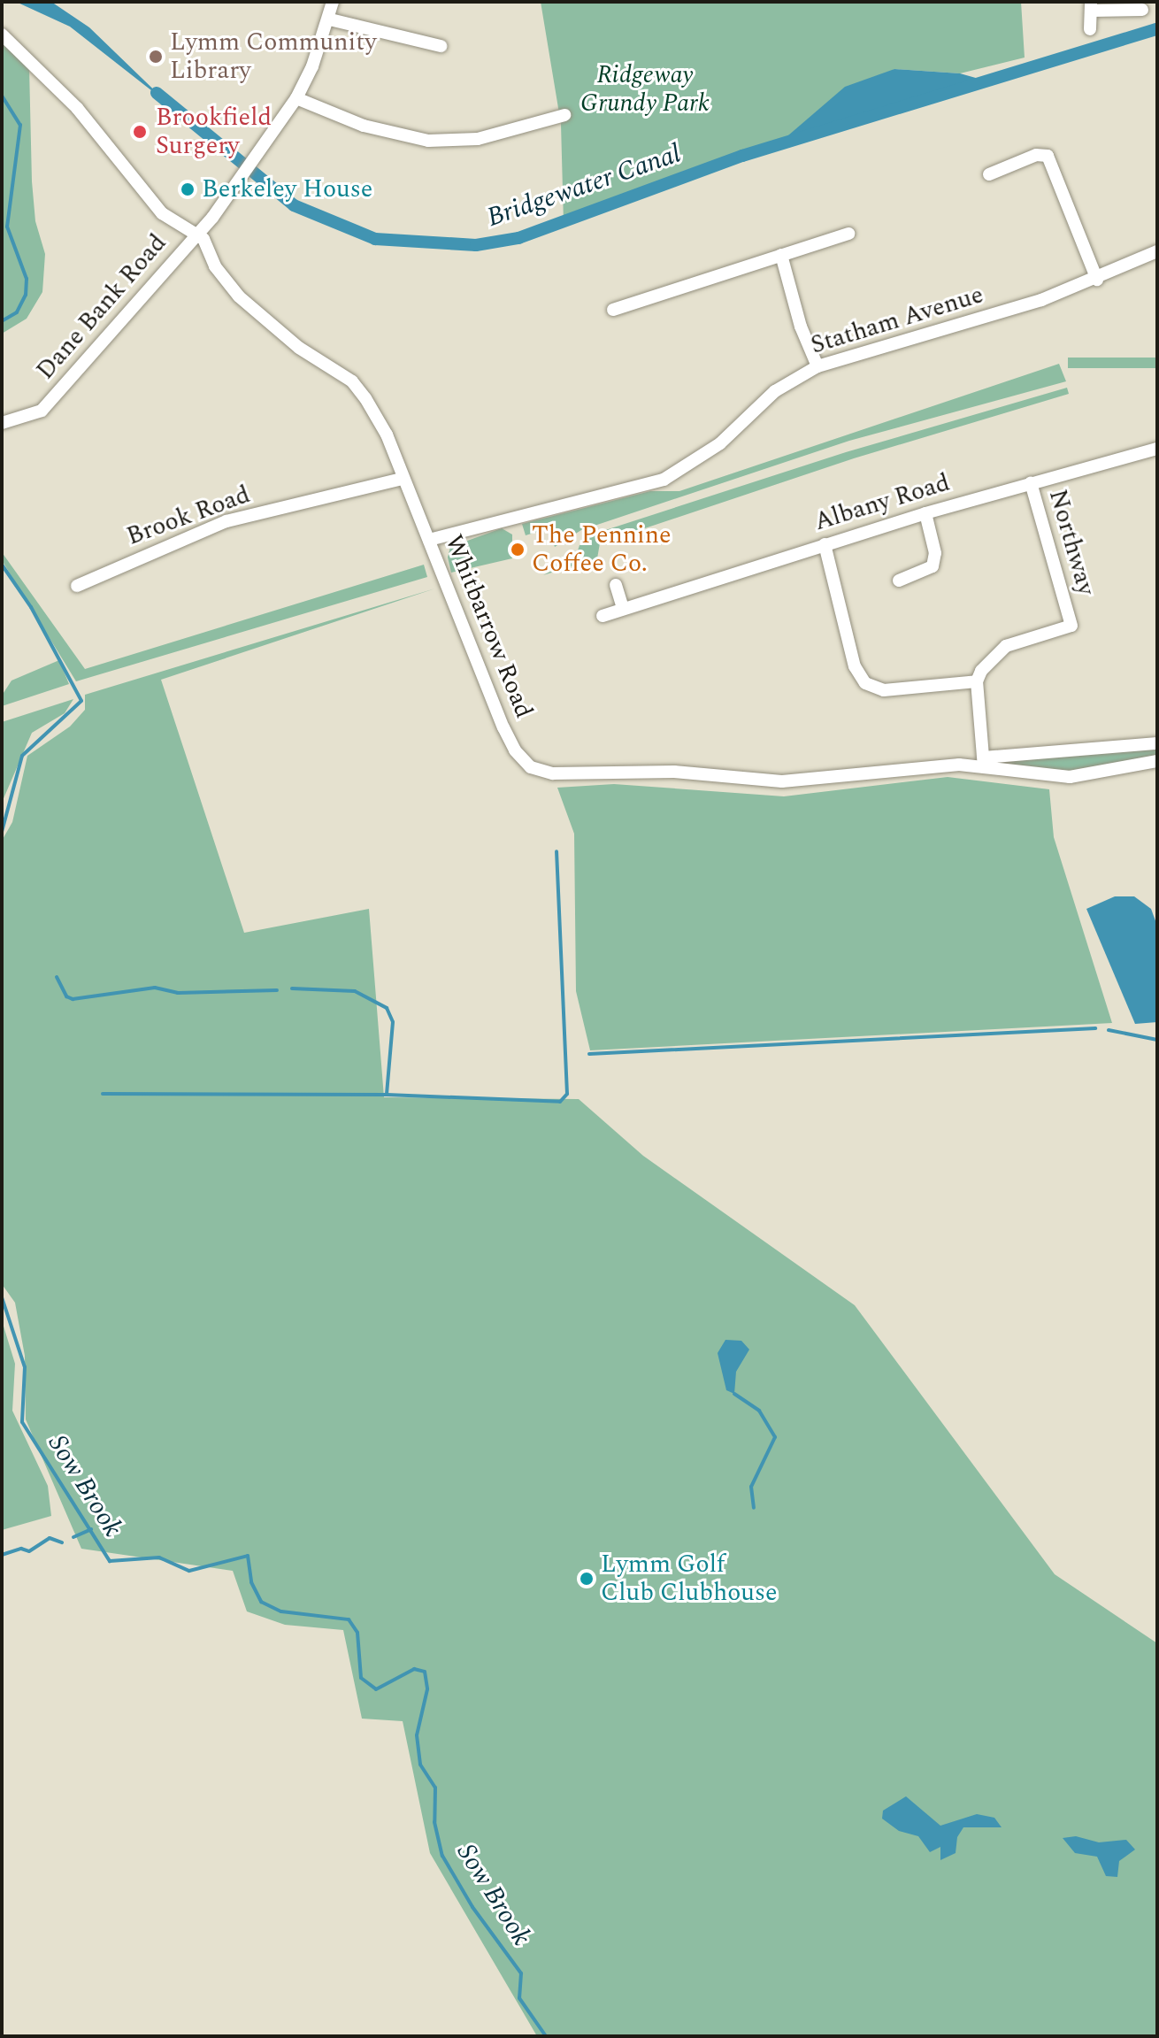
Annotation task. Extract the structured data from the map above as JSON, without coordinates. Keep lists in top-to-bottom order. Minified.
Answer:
{"streets":{"street":["Dane Bank Road","Statham Avenue","Albany Road","Brook Road","Northway","Whitbarrow Road"]},"crossings":[["Dane Bank Road","Whitbarrow Road"],["Statham Avenue","Whitbarrow Road"],["Albany Road","Northway"],["Brook Road","Whitbarrow Road"]],"water":["Bridgewater Canal","Sow Brook"],"parks":["Ridgeway Grundy Park"],"places":["Lymm Community Library","Brookfield Surgery","Berkeley House","The Pennine Coffee Co.","Lymm Golf Club Clubhouse"]}
